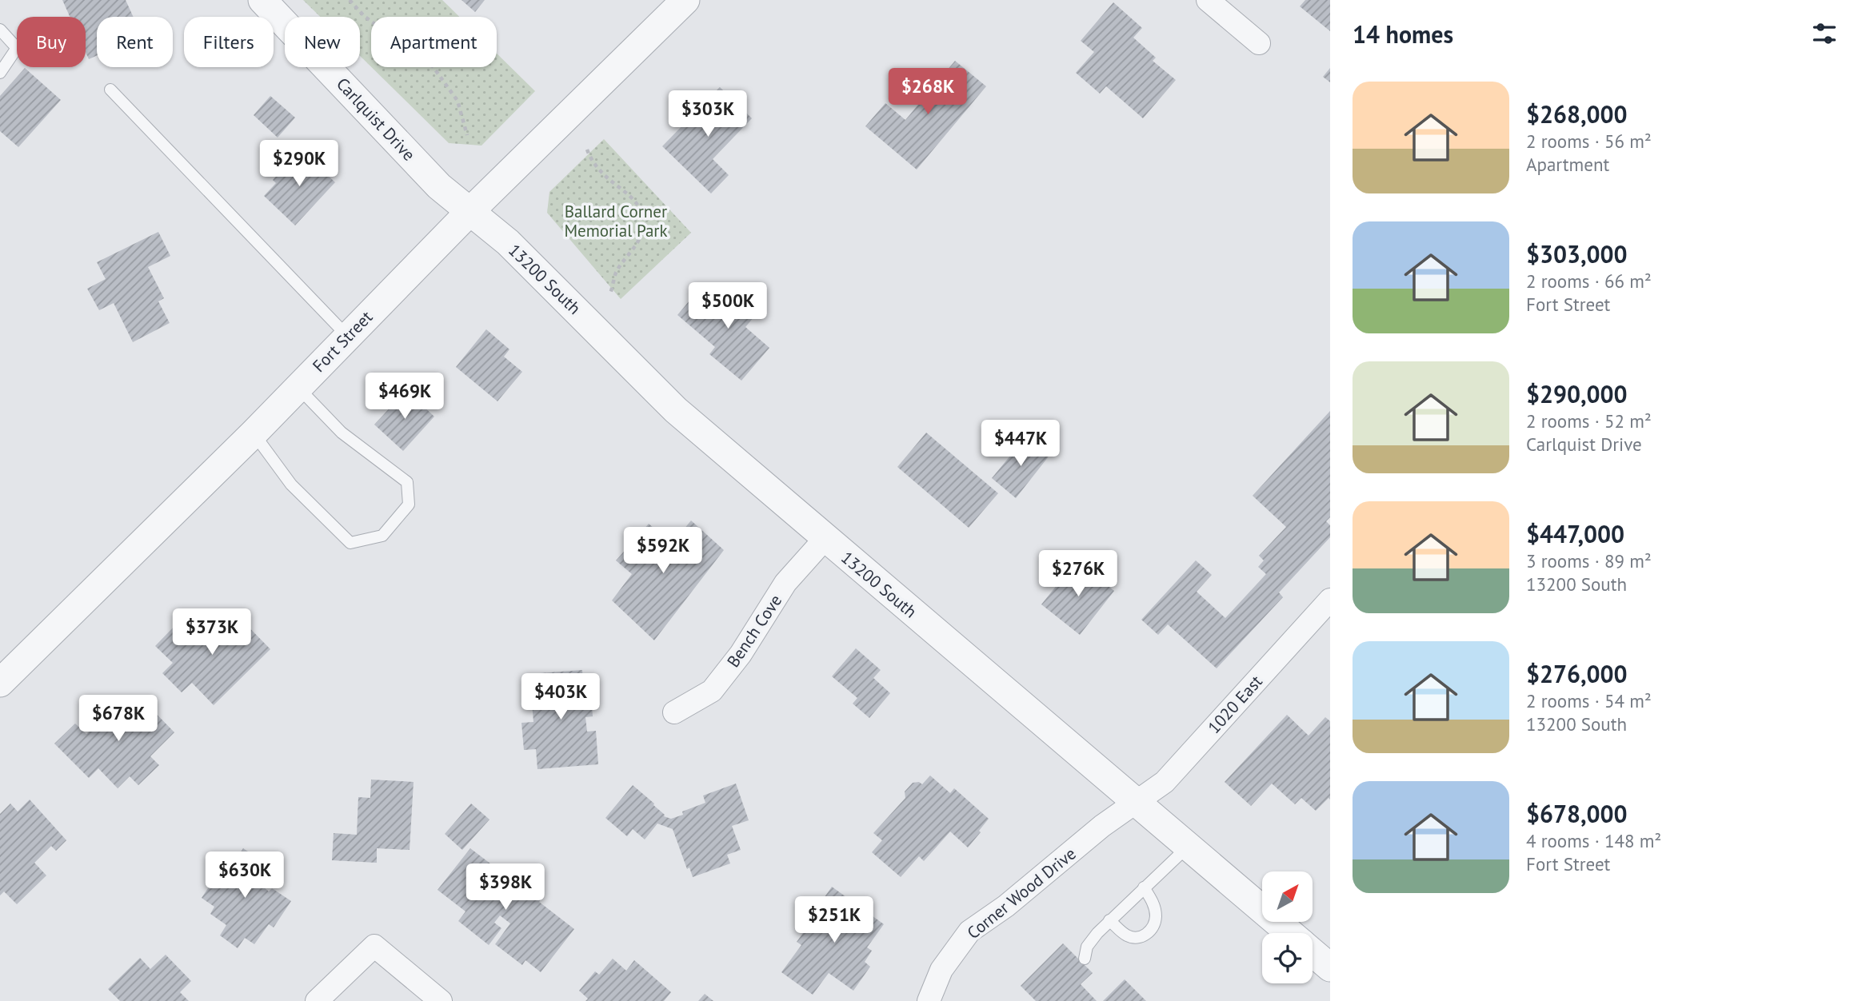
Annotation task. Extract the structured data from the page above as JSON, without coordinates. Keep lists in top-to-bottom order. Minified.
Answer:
{"streets":{"street":["Carlquist Drive","13200 South","Fort Street","Bench Cove","1020 East","Corner Wood Drive"]},"crossings":[["Carlquist Drive","13200 South"],["Carlquist Drive","Fort Street"],["13200 South","Fort Street"],["13200 South","Bench Cove"],["13200 South","1020 East"],["13200 South","Corner Wood Drive"],["1020 East","Corner Wood Drive"]],"parks":["Ballard Corner Memorial Park"],"north":"top right","page":{"heading":"14 homes","chip":["Buy","Rent","Filters","New","Apartment"],"list":[{"name":"$268,000","note":"2 rooms · 56 m² · Apartment"},{"name":"$303,000","note":"2 rooms · 66 m² · Fort Street"},{"name":"$290,000","note":"2 rooms · 52 m² · Carlquist Drive"},{"name":"$447,000","note":"3 rooms · 89 m² · 13200 South"},{"name":"$276,000","note":"2 rooms · 54 m² · 13200 South"},{"name":"$678,000","note":"4 rooms · 148 m² · Fort Street"}],"price":["$268K","$303K","$290K","$500K","$469K","$447K","$592K","$276K","$373K","$403K","$678K","$630K","$398K","$251K"]}}
